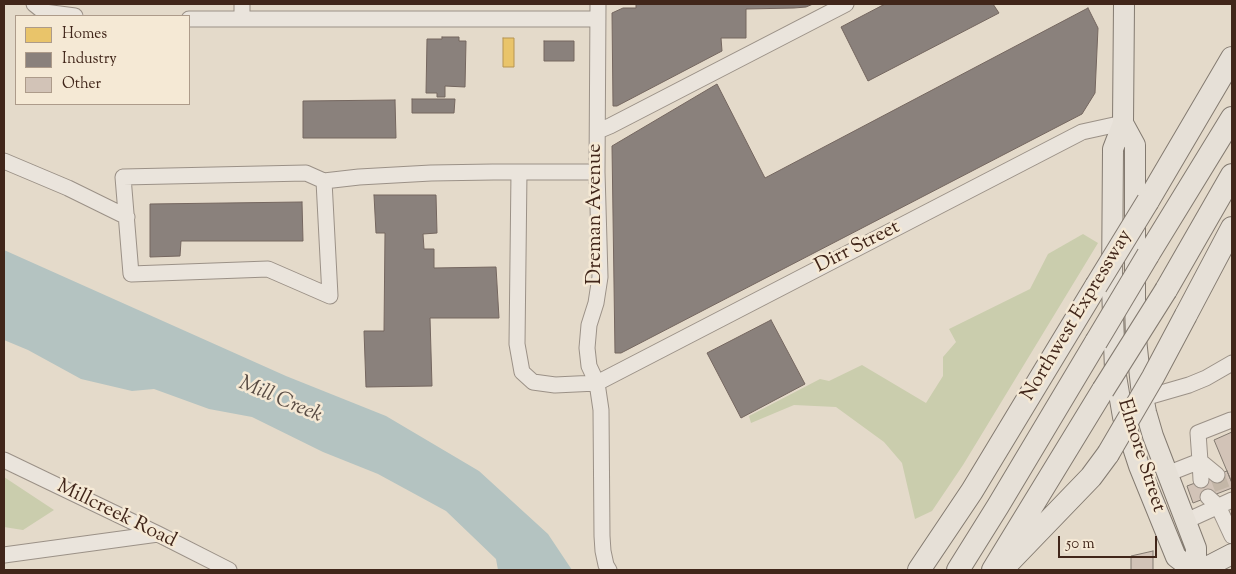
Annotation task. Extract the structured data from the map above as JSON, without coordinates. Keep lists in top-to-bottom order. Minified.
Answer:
{"streets":{"highway":["Northwest Expressway"],"main road":["Elmore Street"],"street":["Dreman Avenue","Dirr Street","Millcreek Road"]},"crossings":[["Dreman Avenue","Dirr Street"],["Dirr Street","Elmore Street"]],"water":["Mill Creek"],"legend":["Homes","Industry","Other"],"scale_bar":"50 m"}
